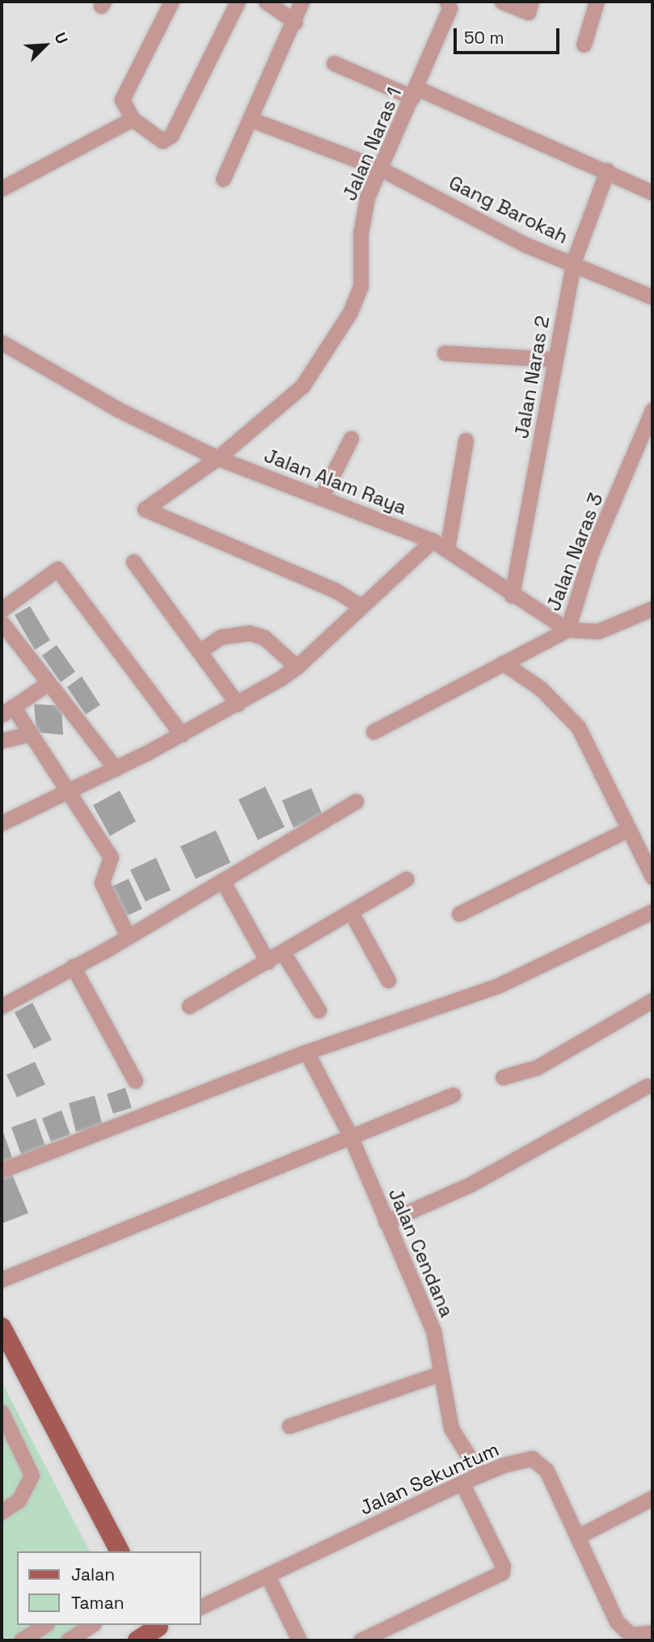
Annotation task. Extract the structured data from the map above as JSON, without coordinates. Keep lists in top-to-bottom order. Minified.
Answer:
{"streets":{"street":["Jalan Naras 1","Gang Barokah","Jalan Naras 2","Jalan Alam Raya","Jalan Naras 3","Jalan Cendana","Jalan Sekuntum"]},"crossings":[["Jalan Naras 1","Gang Barokah"],["Jalan Naras 1","Jalan Alam Raya"],["Gang Barokah","Jalan Naras 2"],["Jalan Naras 2","Jalan Alam Raya"],["Jalan Alam Raya","Jalan Naras 3"],["Jalan Cendana","Jalan Sekuntum"]],"legend":["Jalan","Taman"],"scale_bar":"50 m","north":"top right"}
